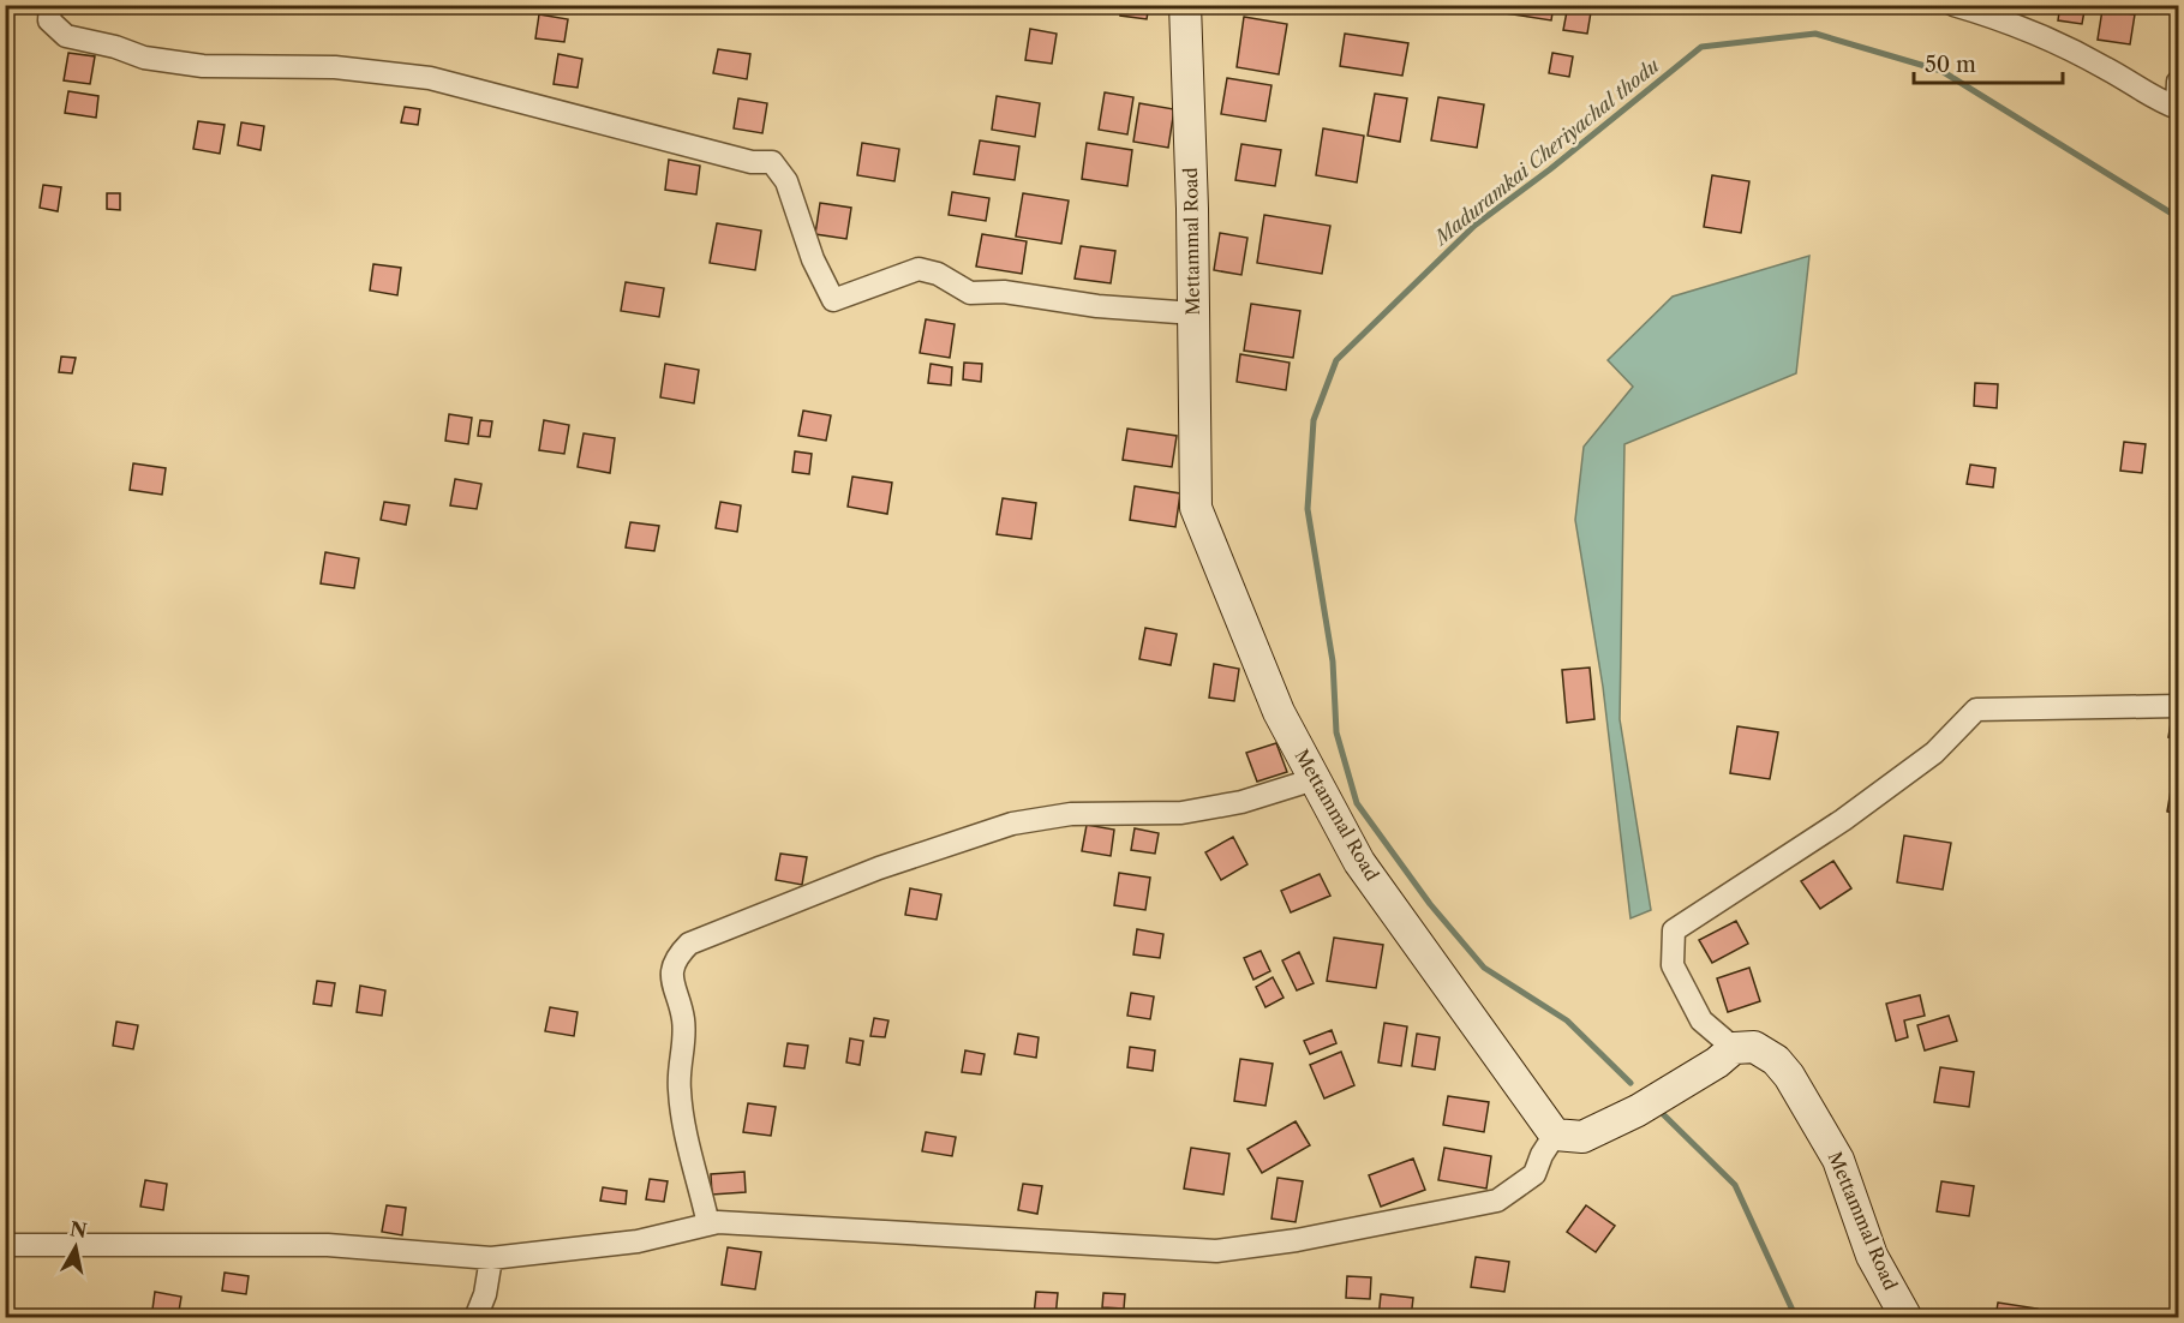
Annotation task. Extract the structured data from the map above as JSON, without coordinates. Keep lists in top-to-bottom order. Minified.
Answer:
{"streets":{"main road":["Mettammal Road"]},"water":["Maduramkai Cheriyachal thodu"],"scale_bar":"50 m","north":"top"}
